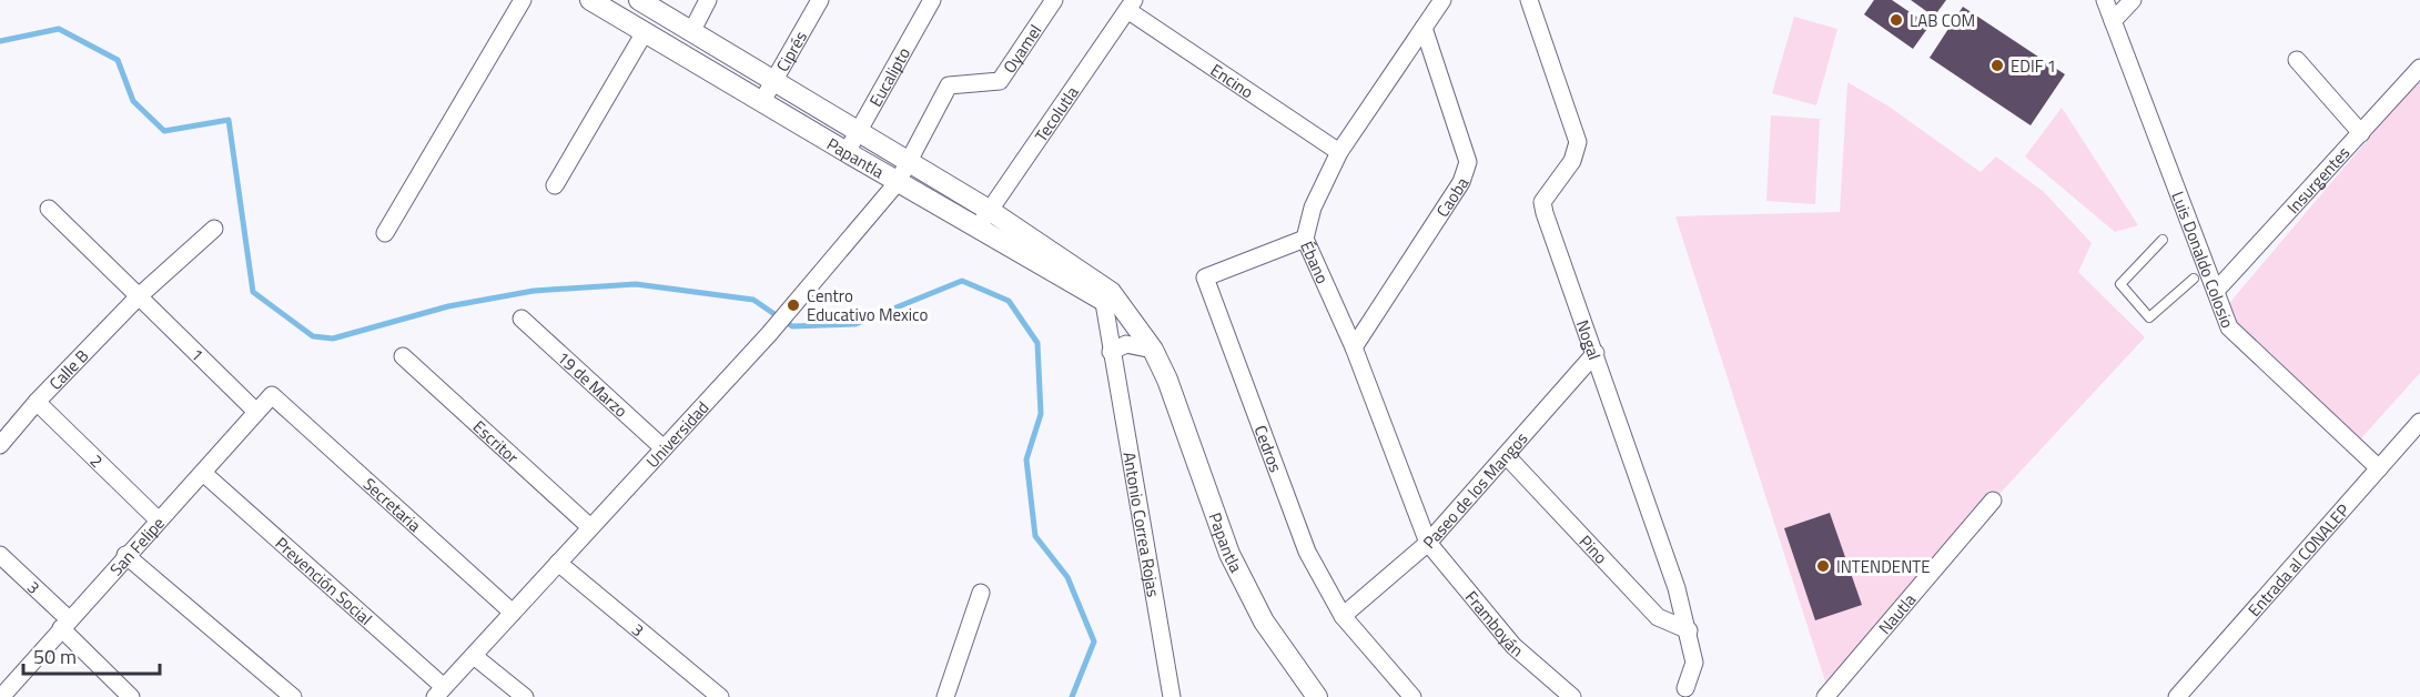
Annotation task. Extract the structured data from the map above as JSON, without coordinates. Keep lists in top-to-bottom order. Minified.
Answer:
{"streets":{"street":["Oyamel","Ciprés","Eucalipto","Encino","Tecolutla","Papantla","Insurgentes","Caoba","Luis Donaldo Colosio","Ébano","Nogal","1","Calle B","19 de Marzo","Universidad","Escritor","Cedros","2","Paseo de los Mangos","Secretaria","Antonio Correa Rojas","San Felipe","Pino","Entrada al CONALEP","Prevención Social","3","Nautla","Framboyán"]},"crossings":[["Oyamel","Papantla"],["Oyamel","Universidad"],["Ciprés","Papantla"],["Eucalipto","Papantla"],["Encino","Tecolutla"],["Encino","Ébano"],["Tecolutla","Papantla"],["Papantla","Universidad"],["Papantla","Antonio Correa Rojas"],["Insurgentes","Luis Donaldo Colosio"],["Caoba","Ébano"],["Luis Donaldo Colosio","Entrada al CONALEP"],["Ébano","Cedros"],["Ébano","Paseo de los Mangos"],["Ébano","Framboyán"],["Nogal","Paseo de los Mangos"],["Nogal","Pino"],["1","Calle B"],["1","San Felipe"],["Calle B","2"],["19 de Marzo","Universidad"],["Universidad","Escritor"],["Universidad","Secretaria"],["Universidad","Prevención Social"],["Universidad","3"],["Cedros","Paseo de los Mangos"],["2","San Felipe"],["Paseo de los Mangos","Pino"],["Paseo de los Mangos","Framboyán"],["Secretaria","San Felipe"],["San Felipe","Prevención Social"],["San Felipe","3"]],"places":["LAB COM","EDIF 1","Centro Educativo Mexico","INTENDENTE"],"scale_bar":"50 m"}
